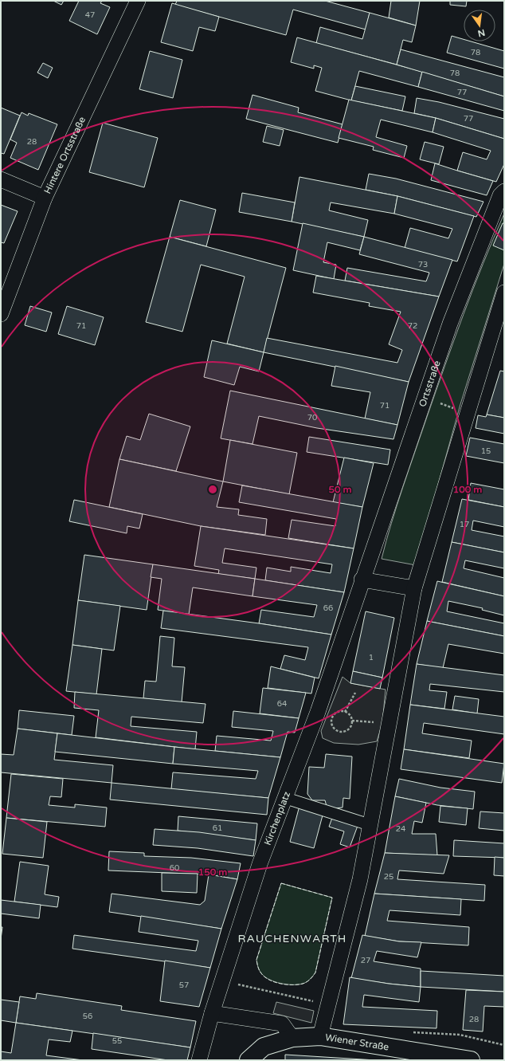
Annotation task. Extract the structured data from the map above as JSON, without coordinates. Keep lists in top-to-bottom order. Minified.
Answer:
{"streets":{"main road":["Wiener Straße"],"street":["Hintere Ortsstraße","Ortsstraße","Kirchenplatz"]},"crossings":[["Ortsstraße","Kirchenplatz"]],"districts":["RAUCHENWARTH"],"house_numbers":["47","78","78","77","77","28","73","71","72","71","70","15","17","66","1","64","61","24","60","25","27","57","56","28","55"],"north":"bottom","rings":["50 m","100 m","150 m"]}
